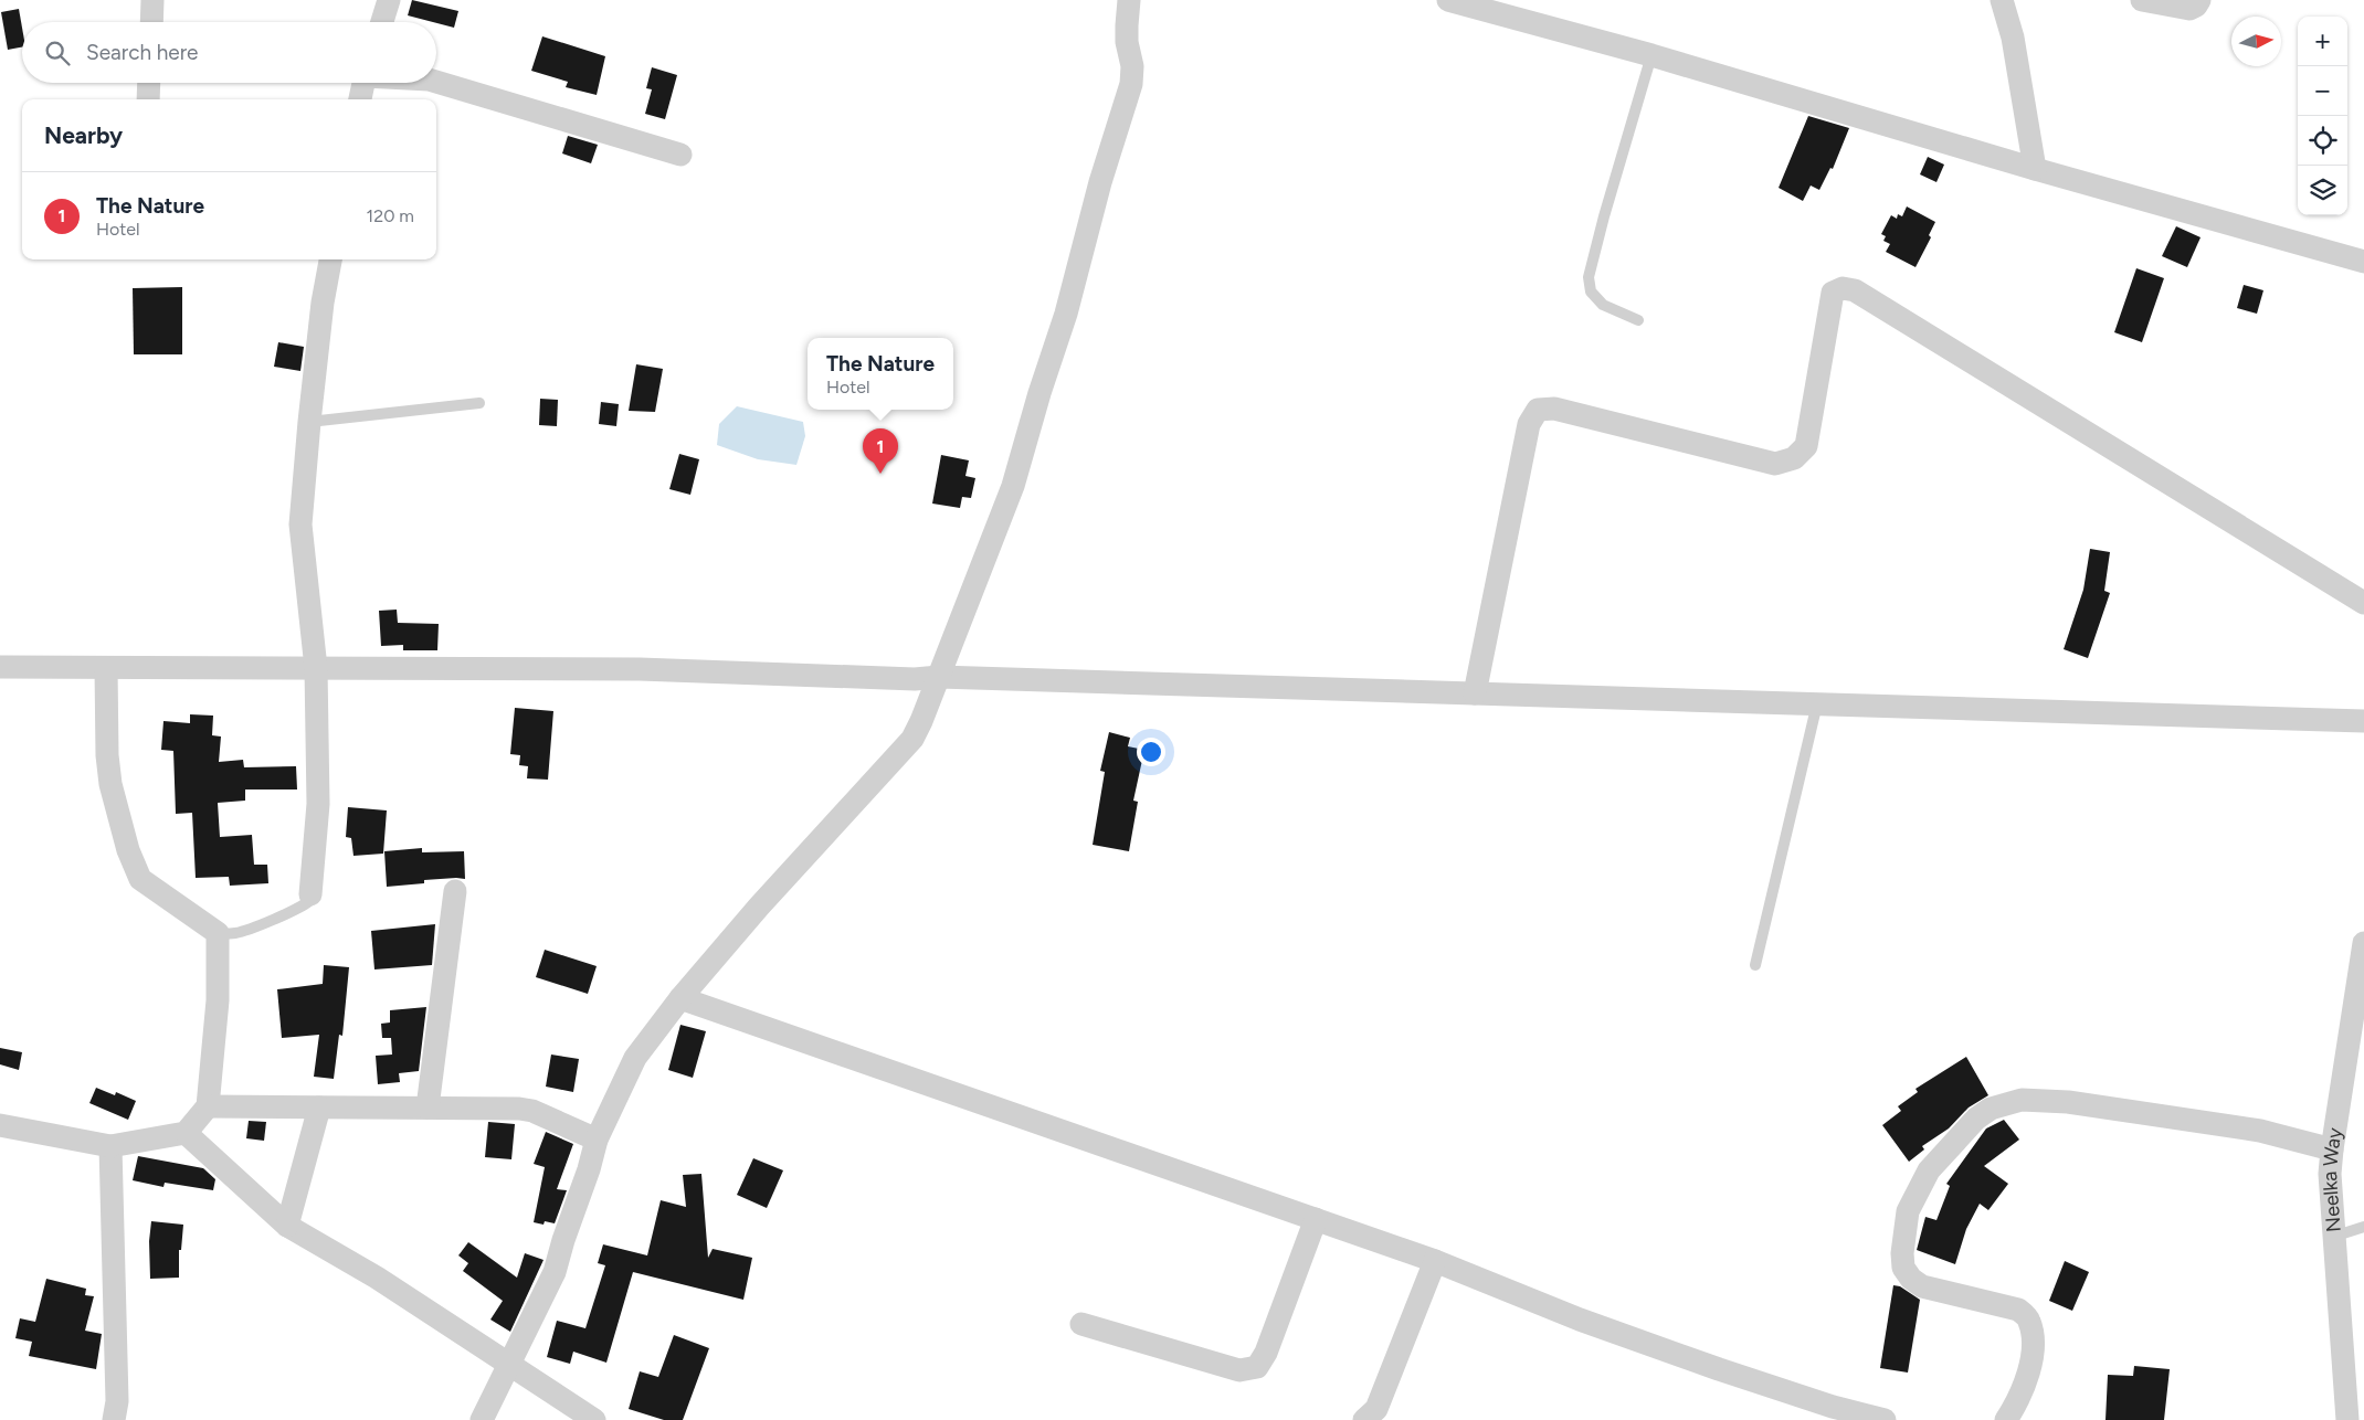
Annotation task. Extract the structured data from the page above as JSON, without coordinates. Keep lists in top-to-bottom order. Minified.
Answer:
{"streets":{"street":["Neelka Way"]},"north":"right","page":{"map_buttons":["+","−"],"search":"Search here","heading":"Nearby","list":[{"mark":"1","name":"The Nature","note":"Hotel","value":"120 m"}],"popup":["The Nature","Hotel"],"pins":"1"}}
